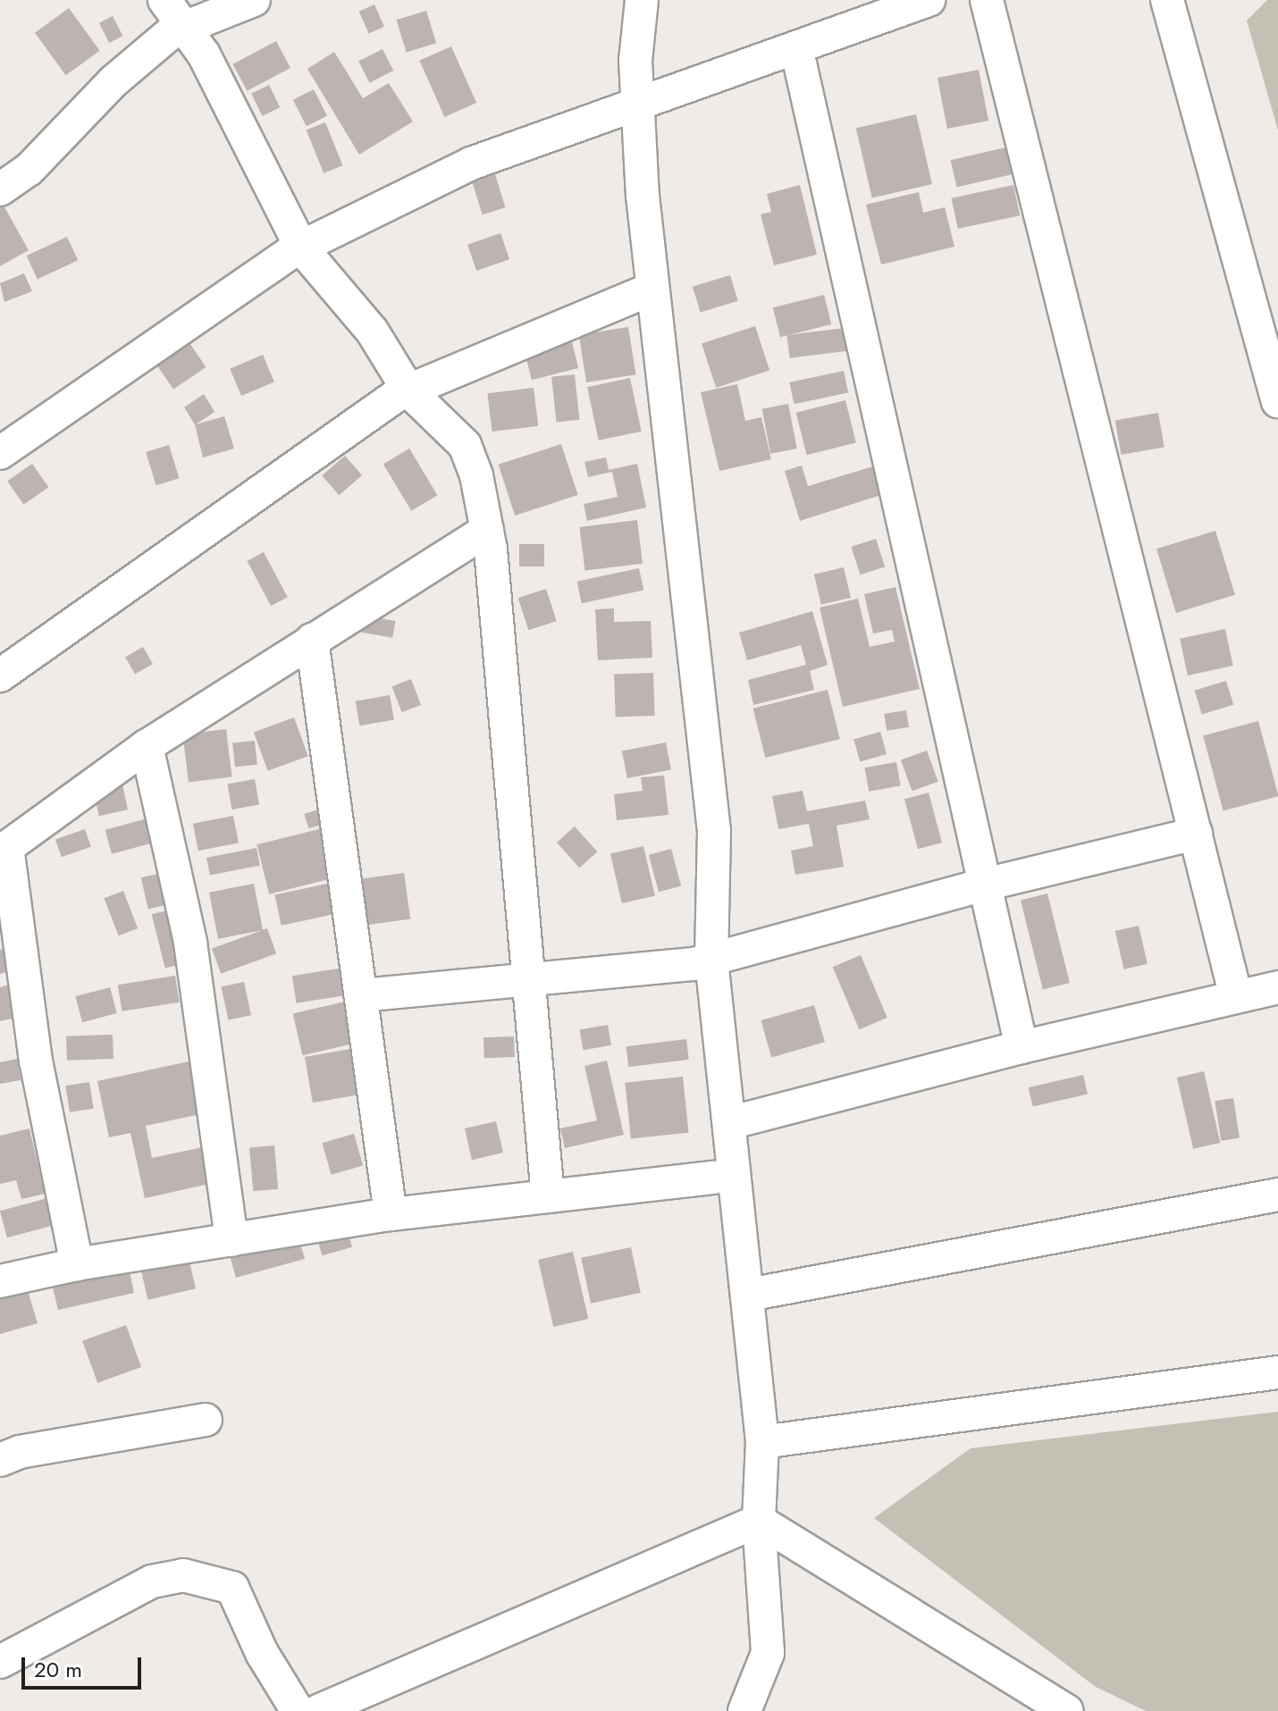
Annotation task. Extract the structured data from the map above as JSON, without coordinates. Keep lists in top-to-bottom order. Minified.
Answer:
{"scale_bar":"20 m"}
